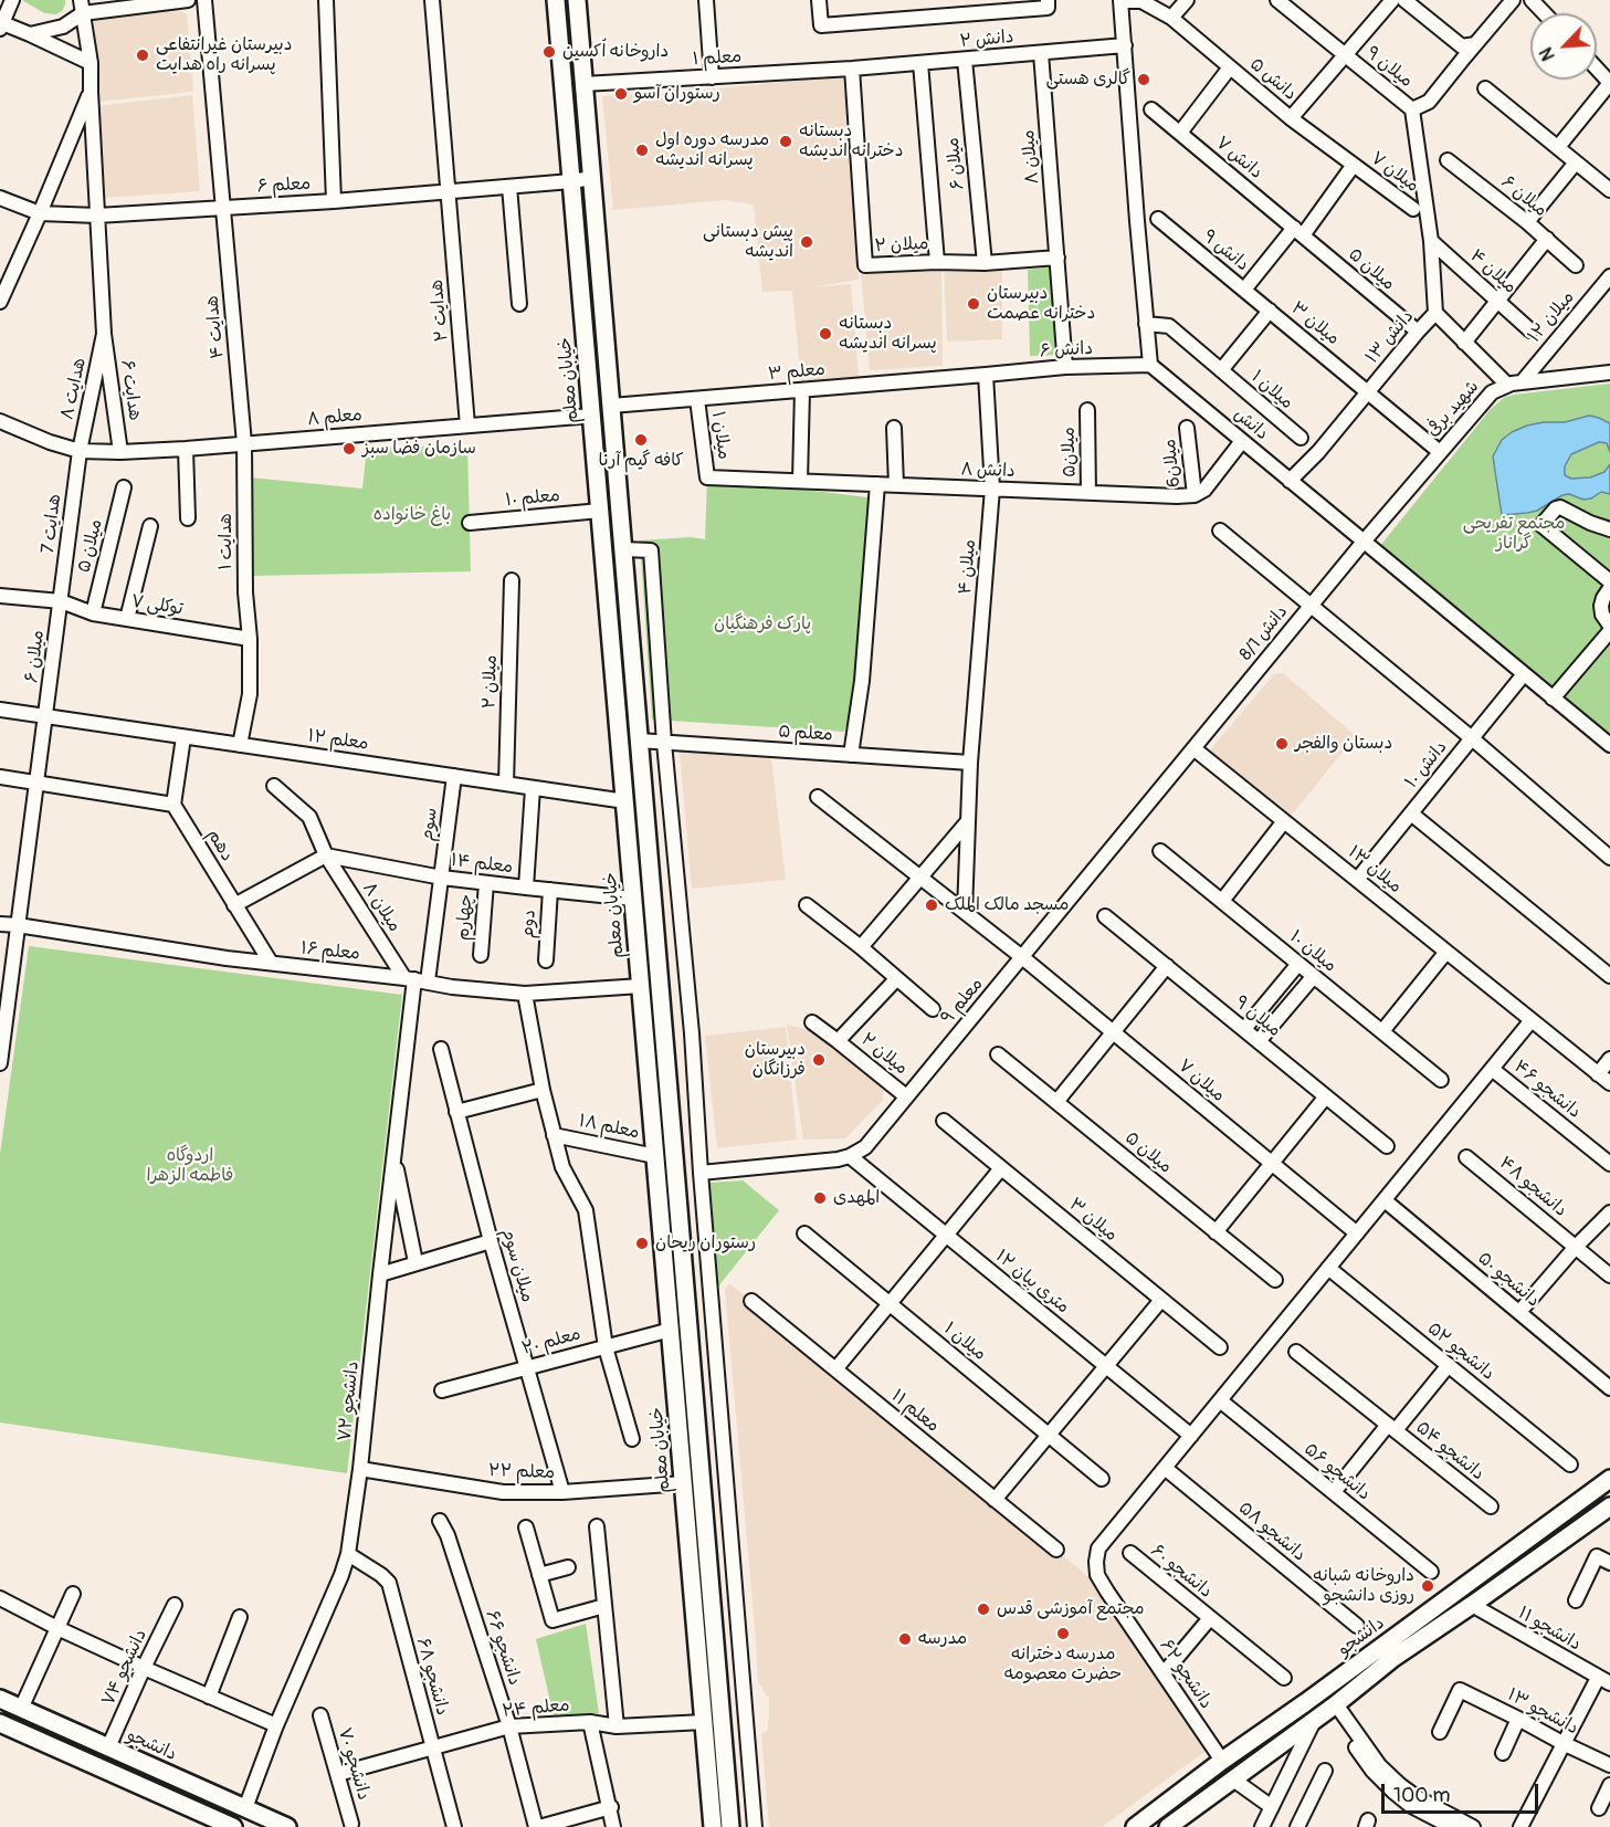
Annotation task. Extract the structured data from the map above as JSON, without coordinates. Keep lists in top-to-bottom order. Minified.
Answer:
{"streets":{"main road":["خیابان معلم","دانشجو"],"street":["دانش ۲","معلم ۱","میلان ۹","دانش ۵","میلان ۸","دانش ۷","میلان ۶","میلان ۷","معلم ۶","میلان ۲","دانش ۹","میلان ۵","میلان ۴","هدایت ۲","میلان ۱۲","میلان ۳","هدایت ۴","دانش ۱۳","دانش ۶","معلم ۳","هدایت ۸","هدایت ۶","میلان ۱","شهید برفی","معلم ۸","دانش","میلان۵","میلان6","دانش ۸","معلم ۱۰","هدایت 7","هدایت ۱","توکلی ۷","دانش 8/1","معلم ۵","معلم ۱۲","دانش ۱۰","سوم","دهم","معلم ۱۴","میلان ۱۳","چهارم","دوم","معلم ۱۶","میلان ۱۰","معلم ۹","دانشجو ۴۶","معلم ۱۸","دانشجو ۴۸","میلان سوم","دانشجو ۵۰","۱۲ متری بیان","معلم ۲۰","دانشجو ۵۲","دانشجو ۷۲","معلم ۱۱","دانشجو ۵۴","معلم ۲۲","دانشجو ۵۶","دانشجو ۵۸","دانشجو ۶۰","دانشجو ۱۱","دانشجو ۶۶","دانشجو ۷۴","دانشجو ۶۲","دانشجو ۶۸","معلم ۲۴","دانشجو ۱۳","دانشجو ۷۰"]},"crossings":[["دانش ۲","معلم ۱"],["دانش ۲","میلان ۸"],["دانش ۲","میلان ۶"],["دانش ۲","میلان ۲"],["معلم ۱","میلان ۲"],["معلم ۱","خیابان معلم"],["میلان ۹","دانش ۱۳"],["دانش ۵","میلان ۷"],["میلان ۸","میلان ۲"],["میلان ۸","سوم"],["میلان ۸","معلم ۱۴"],["میلان ۸","معلم ۱۶"],["میلان ۸","دانشجو ۷۲"],["دانش ۷","میلان ۵"],["میلان ۶","میلان ۲"],["میلان ۶","هدایت 7"],["میلان ۶","توکلی ۷"],["میلان ۶","معلم ۱۲"],["میلان ۶","معلم ۱۶"],["میلان ۷","معلم ۹"],["معلم ۶","هدایت ۲"],["معلم ۶","هدایت ۴"],["معلم ۶","خیابان معلم"],["میلان ۲","معلم ۱۲"],["میلان ۲","معلم ۹"],["دانش ۹","میلان ۳"],["میلان ۵","دانش ۱۳"],["میلان ۵","توکلی ۷"],["میلان ۴","دانش ۱۳"],["میلان ۴","دانش ۶"],["میلان ۴","معلم ۳"],["میلان ۴","دانش ۸"],["میلان ۴","معلم ۵"],["هدایت ۲","معلم ۸"],["میلان ۱۲","شهید برفی"],["میلان ۳","دانش ۱۳"],["هدایت ۴","معلم ۸"],["هدایت ۴","هدایت ۱"],["دانش ۱۳","دانش"],["دانش ۶","معلم ۳"],["دانش ۶","دانش"],["معلم ۳","خیابان معلم"],["معلم ۳","میلان ۱"],["خیابان معلم","معلم ۸"],["خیابان معلم","معلم ۱۰"],["خیابان معلم","معلم ۵"],["خیابان معلم","معلم ۱۲"],["خیابان معلم","معلم ۱۴"],["خیابان معلم","معلم ۱۶"],["خیابان معلم","معلم ۱۸"],["خیابان معلم","معلم ۲۰"],["خیابان معلم","معلم ۲۲"],["خیابان معلم","معلم ۲۴"],["هدایت ۸","هدایت ۶"],["هدایت ۸","معلم ۸"],["هدایت ۸","هدایت 7"],["هدایت ۶","معلم ۸"],["میلان ۱","دانش ۸"],["شهید برفی","دانش"],["شهید برفی","دانش 8/1"],["معلم ۸","هدایت 7"],["معلم ۸","هدایت ۱"],["دانش","دانش 8/1"],["دانش","دانش ۱۰"],["میلان۵","دانش ۸"],["میلان6","دانش ۸"],["هدایت 7","توکلی ۷"],["هدایت ۱","توکلی ۷"],["هدایت ۱","معلم ۱۲"],["دانش 8/1","میلان ۱۳"],["دانش 8/1","معلم ۹"],["معلم ۱۲","سوم"],["دانش ۱۰","میلان ۱۳"],["سوم","معلم ۱۴"],["سوم","معلم ۱۶"],["سوم","دانشجو ۷۲"],["دهم","معلم ۱۶"],["معلم ۱۴","چهارم"],["معلم ۱۴","دوم"],["میلان ۱۳","معلم ۹"],["معلم ۱۶","دانشجو ۷۲"],["معلم ۹","۱۲ متری بیان"],["میلان سوم","معلم ۲۰"],["میلان سوم","معلم ۲۲"],["دانشجو ۷۲","معلم ۲۲"],["دانشجو ۷۲","دانشجو"],["دانشجو ۷۲","دانشجو ۶۸"],["دانشجو ۵۴","دانشجو ۵۶"],["دانشجو ۵۸","دانشجو ۶۲"],["دانشجو ۶۰","دانشجو ۶۲"],["دانشجو ۱۱","دانشجو"],["دانشجو","دانشجو ۷۴"],["دانشجو","دانشجو ۶۲"],["دانشجو ۶۶","معلم ۲۴"],["دانشجو ۶۸","معلم ۲۴"],["معلم ۲۴","دانشجو ۷۰"]],"parks":["باغ خانواده","مجتمع تفریحی گراناز","پارک فرهنگیان","اردوگاه فاطمه الزهرا"],"places":["داروخانه اُکسین","دبیرستان غیرانتفاعی پسرانه راه هدایت","گالری هستی","رستوران آسو","دبستانه دخترانه اندیشه","مدرسه دوره اول پسرانه اندیشه","پیش دبستانی اندیشه","دبیرستان دخترانه عصمت","دبستانه پسرانه اندیشه","کافه گیم آرنا","سازمان فضا سبز","دبستان والفجر","مسجد مالک الملک","دبیرستان فرزانگان","المهدی","رستوران ریحان","داروخانه شبانه روزی دانشجو","مجتمع آموزشی قدس","مدرسه دخترانه حضرت معصومه","مدرسه"],"scale_bar":"100 m","north":"bottom left"}
